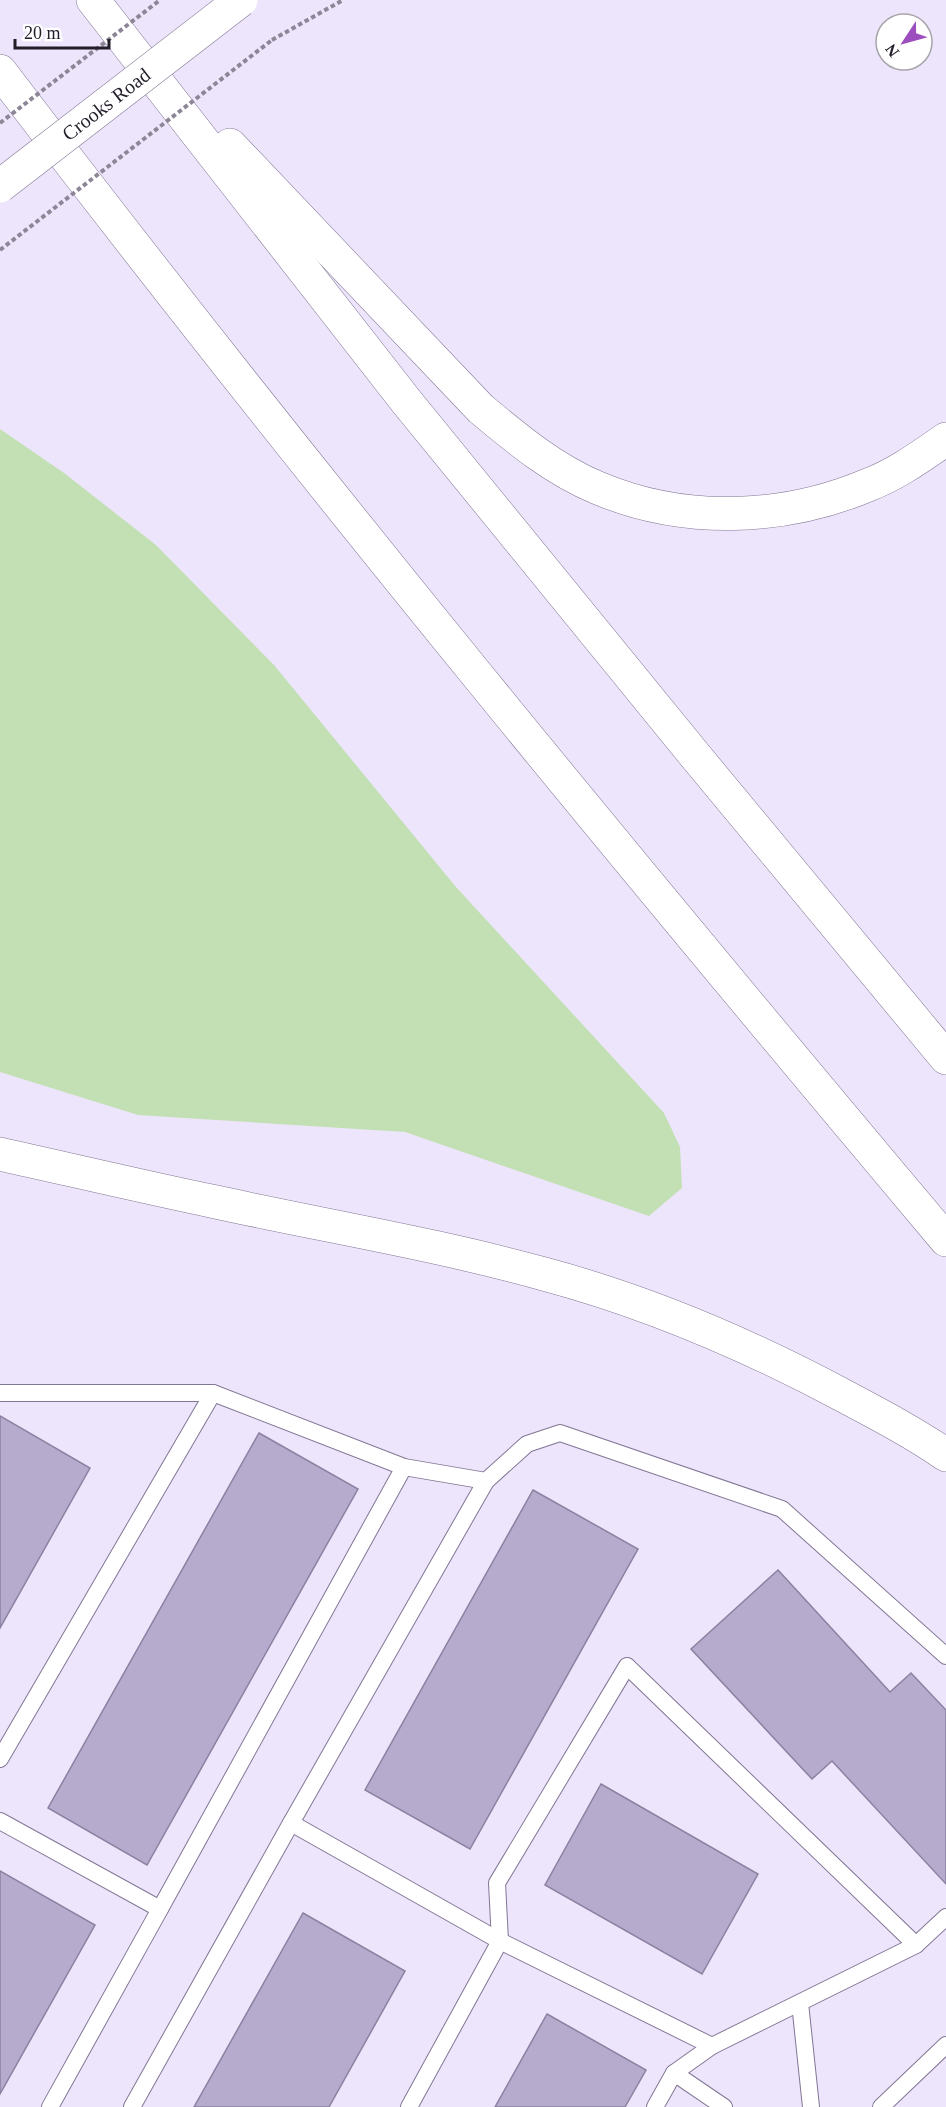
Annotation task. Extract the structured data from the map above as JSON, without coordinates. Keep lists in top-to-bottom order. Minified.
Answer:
{"streets":{"main road":["Crooks Road"]},"scale_bar":"20 m","north":"bottom left"}
